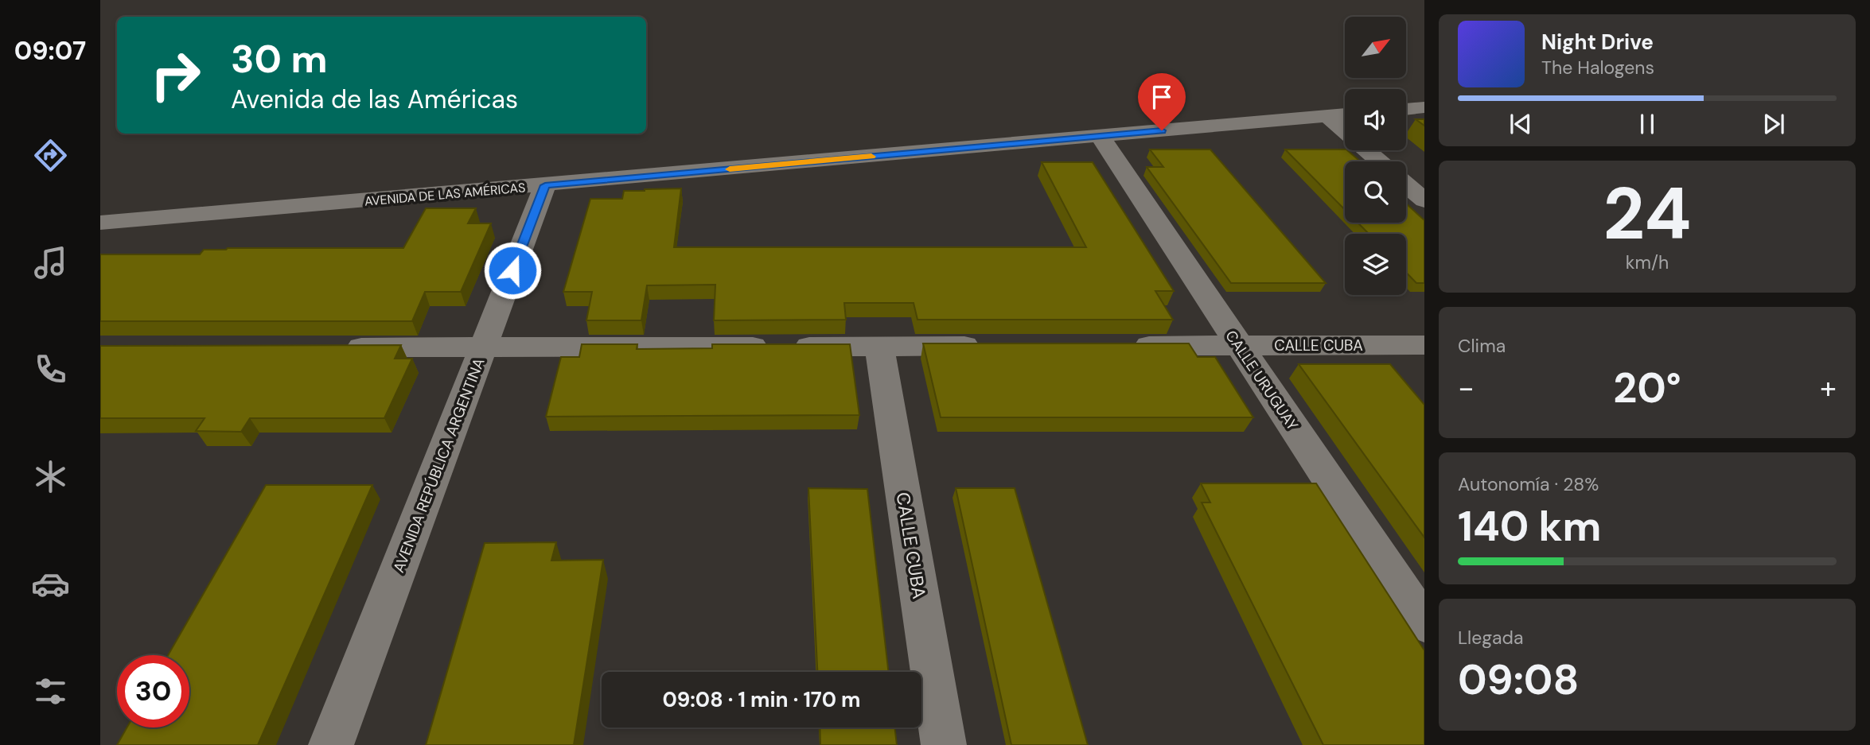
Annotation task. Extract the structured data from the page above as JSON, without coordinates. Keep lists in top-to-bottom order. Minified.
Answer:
{"streets":{"street":["AVENIDA DE LAS AMÉRICAS","CALLE CUBA","CALLE URUGUAY","AVENIDA REPÚBLICA ARGENTINA"]},"crossings":[["AVENIDA DE LAS AMÉRICAS","CALLE URUGUAY"],["AVENIDA DE LAS AMÉRICAS","AVENIDA REPÚBLICA ARGENTINA"],["CALLE CUBA","CALLE URUGUAY"]],"north":"top right","page":{"tabs":"09:07","turn":["30 m","Avenida de las Américas"],"song":["Night Drive","The Halogens"],"tile":[["24","km/h"],"Clima",["Autonomía · 28%","140 km"],["Llegada","09:08"]],"heat":["−","20°","+"],"limit":"30","trip":"09:08 · 1 min · 170 m"}}
